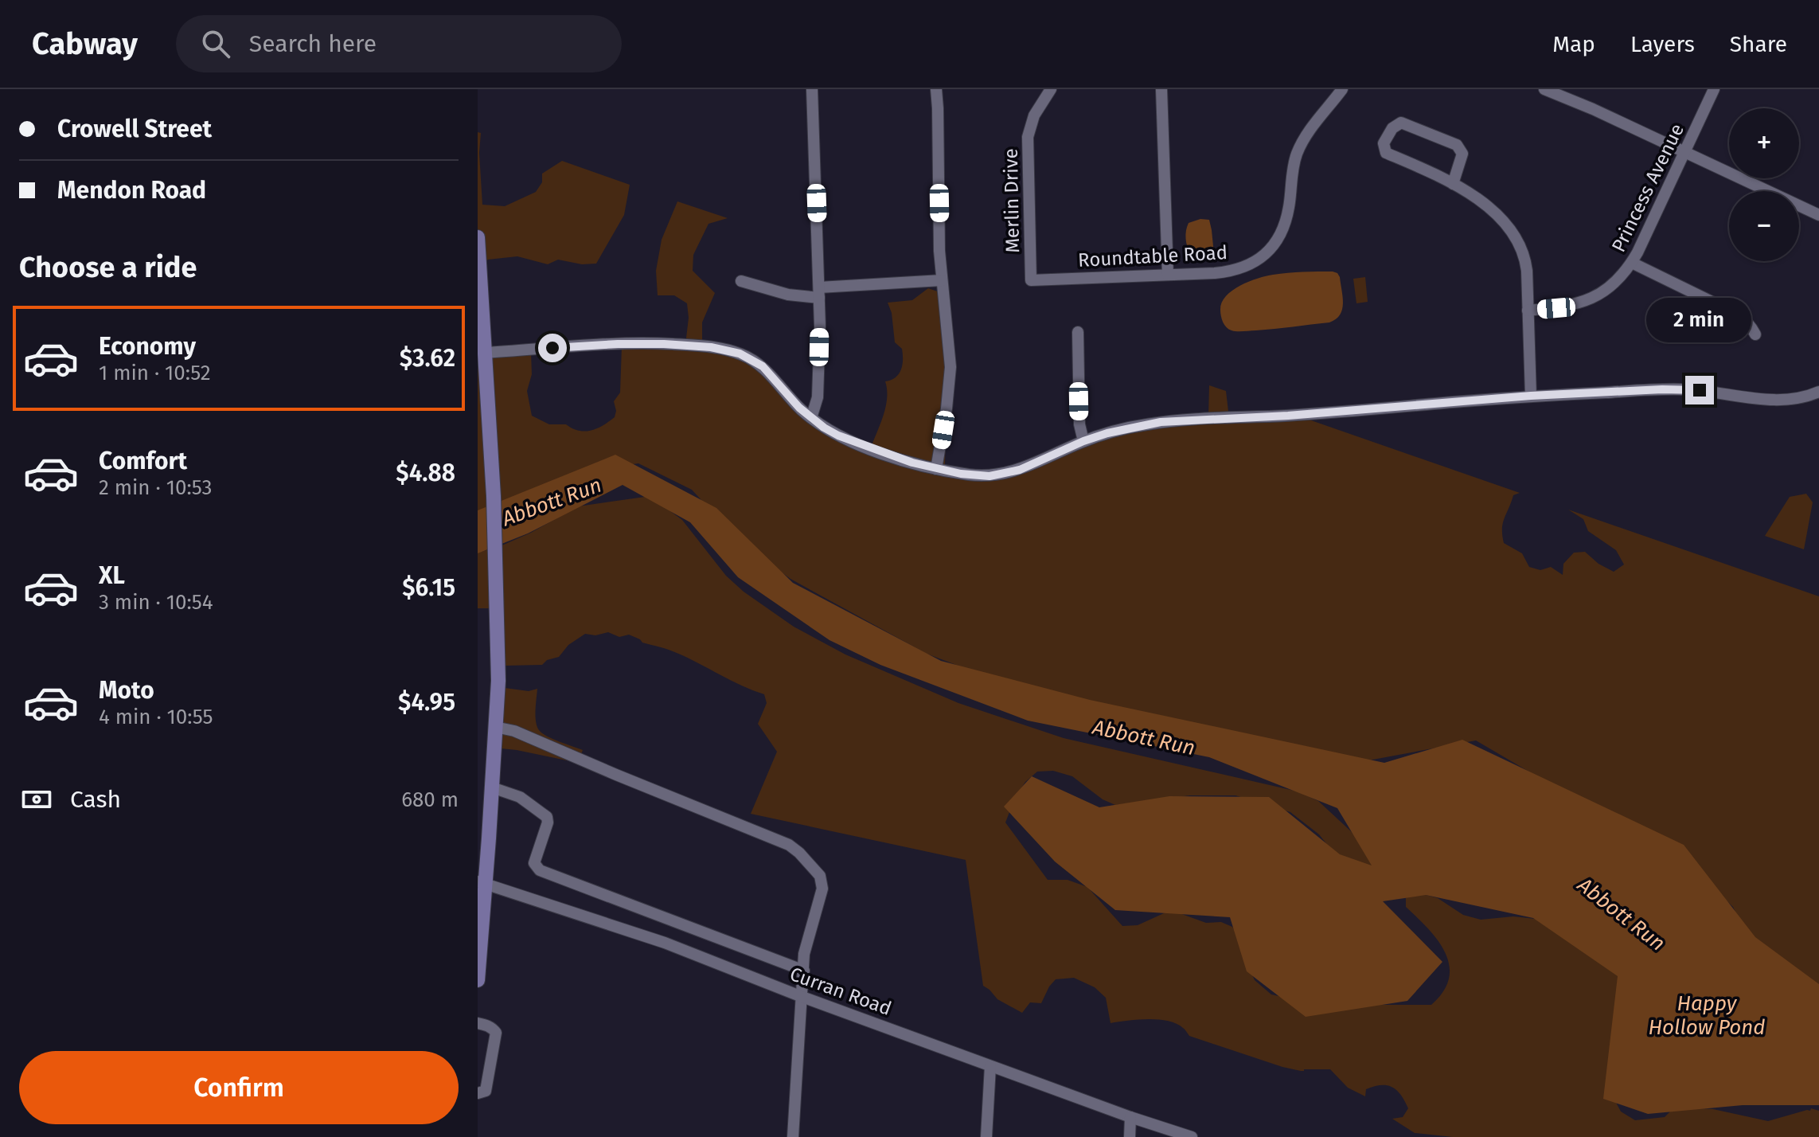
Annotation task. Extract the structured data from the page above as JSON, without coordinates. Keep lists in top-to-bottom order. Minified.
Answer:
{"streets":{"street":["Princess Avenue","Merlin Drive","Roundtable Road","Curran Road"]},"crossings":[["Merlin Drive","Roundtable Road"]],"water":["Abbott Run","Happy Hollow Pond"],"page":{"header":"Cabway","search":"Search here","nav":["Map","Layers","Share"],"banner":["Crowell Street","Mendon Road"],"map_buttons":["+","−"],"heading":"Choose a ride","bubble":"2 min","list":[{"name":"Economy","note":"1 min · 10:52","value":"$3.62"},{"name":"Comfort","note":"2 min · 10:53","value":"$4.88"},{"name":"XL","note":"3 min · 10:54","value":"$6.15"},{"name":"Moto","note":"4 min · 10:55","value":"$4.95"}],"pay":["Cash","680 m"],"buttons":"Confirm"}}
